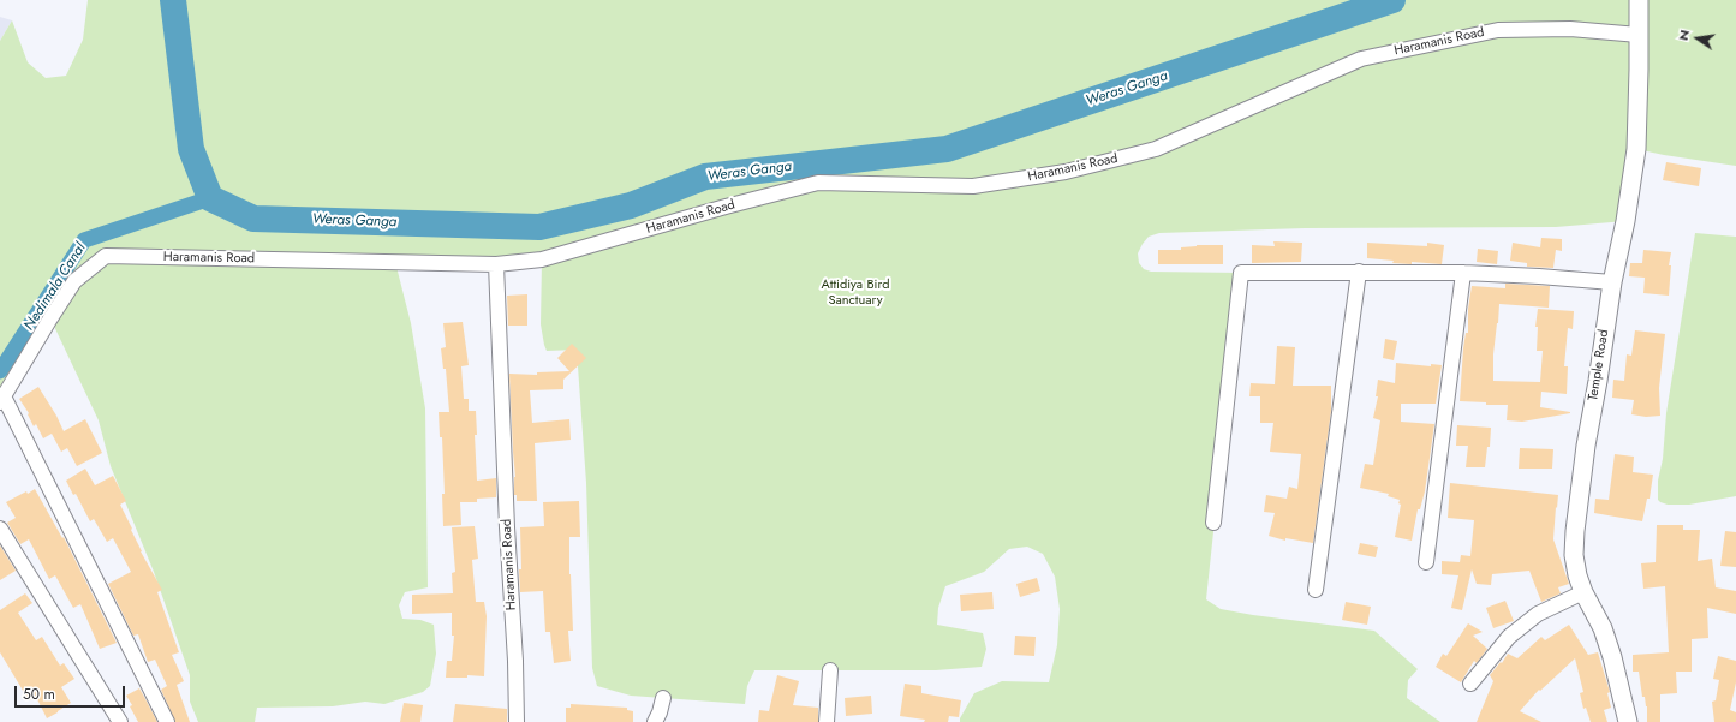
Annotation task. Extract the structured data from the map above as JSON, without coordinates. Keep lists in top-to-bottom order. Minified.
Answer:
{"streets":{"street":["Haramanis Road","Temple Road"]},"crossings":[["Haramanis Road","Temple Road"]],"water":["Weras Ganga","Nedimala Canal"],"parks":["Attidiya Bird Sanctuary"],"scale_bar":"50 m","north":"left"}
